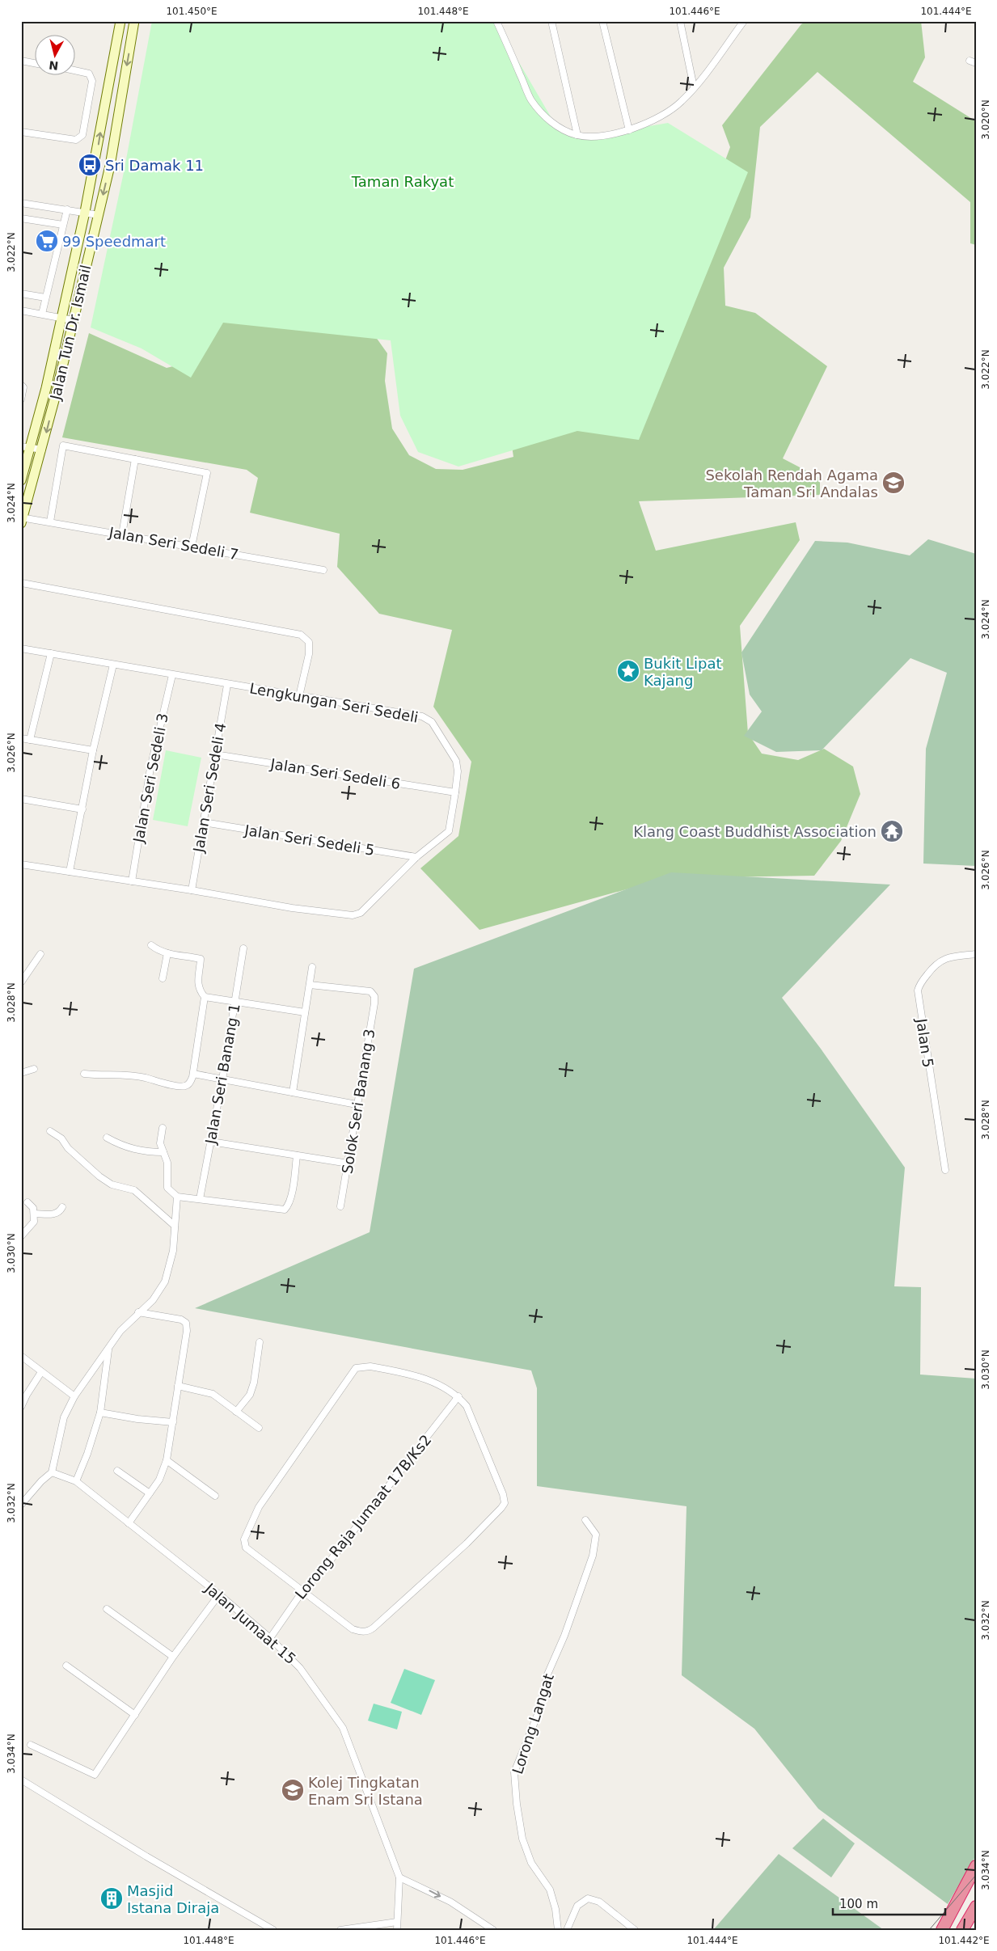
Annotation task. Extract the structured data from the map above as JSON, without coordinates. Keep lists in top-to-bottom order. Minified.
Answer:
{"streets":{"street":["Jalan Tun Dr. Ismail","Jalan Seri Sedeli 7","Lengkungan Seri Sedeli","Jalan Seri Sedeli 6","Jalan Seri Sedeli 3","Jalan Seri Sedeli 4","Jalan Seri Sedeli 5","Jalan 5","Jalan Seri Banang 1","Solok Seri Banang 3","Lorong Raja Jumaat 17B/Ks2","Jalan Jumaat 15","Lorong Langat"]},"crossings":[["Jalan Tun Dr. Ismail","Jalan Seri Sedeli 7"],["Lengkungan Seri Sedeli","Jalan Seri Sedeli 6"],["Lengkungan Seri Sedeli","Jalan Seri Sedeli 3"],["Lengkungan Seri Sedeli","Jalan Seri Sedeli 4"],["Lengkungan Seri Sedeli","Jalan Seri Sedeli 5"],["Jalan Seri Sedeli 6","Jalan Seri Sedeli 4"],["Jalan Seri Sedeli 4","Jalan Seri Sedeli 5"],["Lorong Raja Jumaat 17B/Ks2","Jalan Jumaat 15"]],"parks":["Taman Rakyat"],"places":{"bus stop":["Sri Damak 11"],"supermarket":["99 Speedmart"],"school or university":["Sekolah Rendah Agama Taman Sri Andalas","Kolej Tingkatan Enam Sri Istana"],"place":["Bukit Lipat Kajang"],"temple":["Klang Coast Buddhist Association"],"building":["Masjid Istana Diraja"]},"scale_bar":"100 m","north":"bottom","coordinates":["101.450°E","101.448°E","101.446°E","101.444°E","3.020°N","3.022°N","3.024°N","3.026°N","3.028°N","3.030°N","3.032°N","3.034°N","101.442°E"]}
